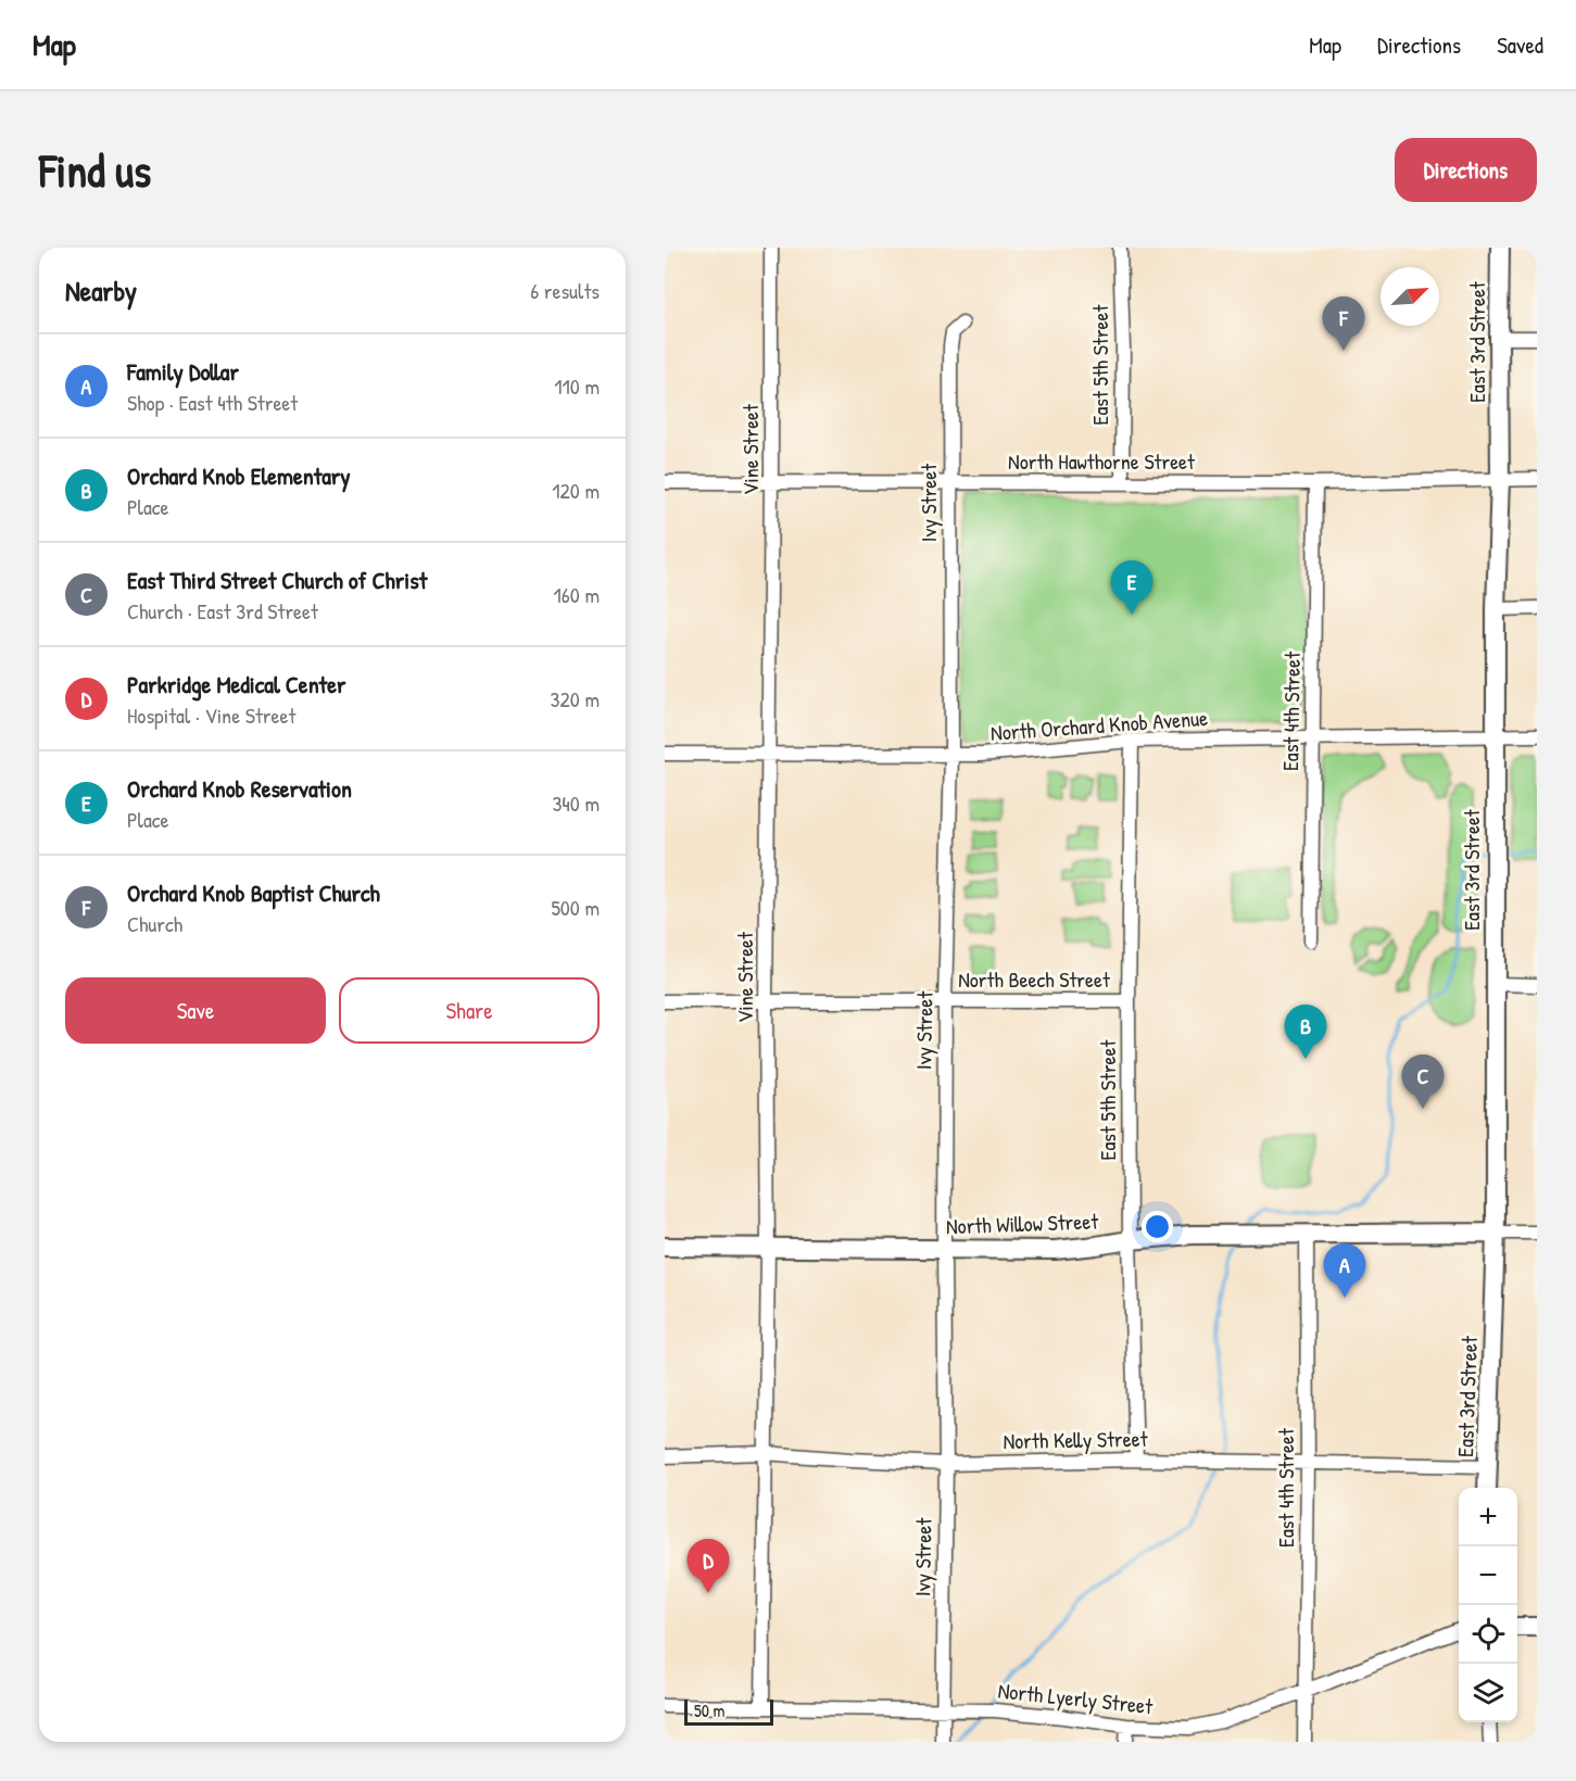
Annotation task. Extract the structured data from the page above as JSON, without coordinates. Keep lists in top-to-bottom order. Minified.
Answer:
{"streets":{"main road":["East 3rd Street","North Willow Street"],"street":["East 5th Street","Vine Street","North Hawthorne Street","Ivy Street","East 4th Street","North Orchard Knob Avenue","North Beech Street","North Kelly Street","North Lyerly Street"]},"crossings":[["East 3rd Street","North Hawthorne Street"],["East 3rd Street","North Orchard Knob Avenue"],["East 3rd Street","North Willow Street"],["East 3rd Street","North Kelly Street"],["East 5th Street","North Hawthorne Street"],["East 5th Street","North Orchard Knob Avenue"],["East 5th Street","North Beech Street"],["East 5th Street","North Willow Street"],["East 5th Street","North Kelly Street"],["Vine Street","North Hawthorne Street"],["Vine Street","North Orchard Knob Avenue"],["Vine Street","North Beech Street"],["Vine Street","North Willow Street"],["Vine Street","North Kelly Street"],["Vine Street","North Lyerly Street"],["North Hawthorne Street","Ivy Street"],["North Hawthorne Street","East 4th Street"],["Ivy Street","North Orchard Knob Avenue"],["Ivy Street","North Beech Street"],["Ivy Street","North Willow Street"],["Ivy Street","North Kelly Street"],["Ivy Street","North Lyerly Street"],["East 4th Street","North Orchard Knob Avenue"],["East 4th Street","North Willow Street"],["East 4th Street","North Kelly Street"],["East 4th Street","North Lyerly Street"]],"scale_bar":"50 m","north":"top right","page":{"header":"Map","nav":["Map","Directions","Saved"],"buttons":["Directions",["Save","Share"]],"title":"Find us","heading":["Nearby","6 results"],"pins":["F","E","B","C","A","D"],"list":[{"mark":"A","name":"Family Dollar","note":"Shop · East 4th Street","value":"110 m"},{"mark":"B","name":"Orchard Knob Elementary","note":"Place","value":"120 m"},{"mark":"C","name":"East Third Street Church of Christ","note":"Church · East 3rd Street","value":"160 m"},{"mark":"D","name":"Parkridge Medical Center","note":"Hospital · Vine Street","value":"320 m"},{"mark":"E","name":"Orchard Knob Reservation","note":"Place","value":"340 m"},{"mark":"F","name":"Orchard Knob Baptist Church","note":"Church","value":"500 m"}],"map_buttons":["+","−"],"scale":"50 m"}}
